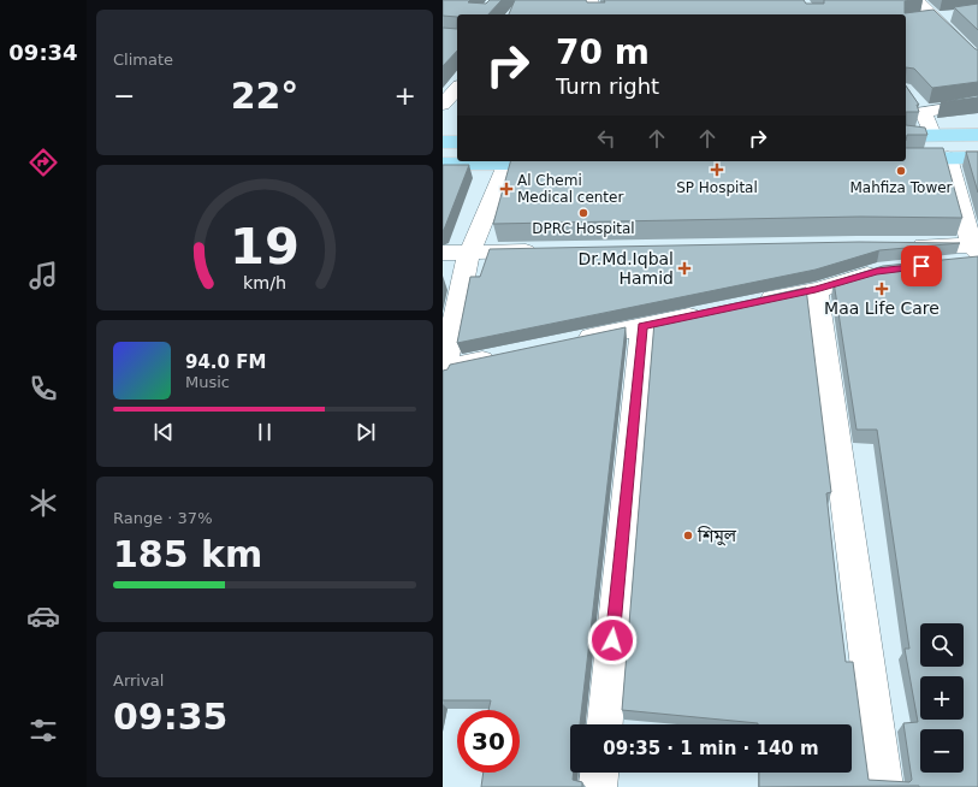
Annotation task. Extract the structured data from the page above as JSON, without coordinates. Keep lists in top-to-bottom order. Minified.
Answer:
{"places":{"health":["SP Hospital","Al Chemi Medical center","Dr.Md.Iqbal Hamid","Maa Life Care"],"other":["Mahfiza Tower","DPRC Hospital","শিমুল"]},"page":{"tabs":"09:34","tile":["Climate",["Range · 37%","185 km"],["Arrival","09:35"]],"turn":["70 m","Turn right"],"heat":["−","22°","+"],"song":["94.0 FM","Music"],"map_buttons":["+","−"],"limit":"30","trip":"09:35 · 1 min · 140 m","gauge":["19","km/h"]}}
